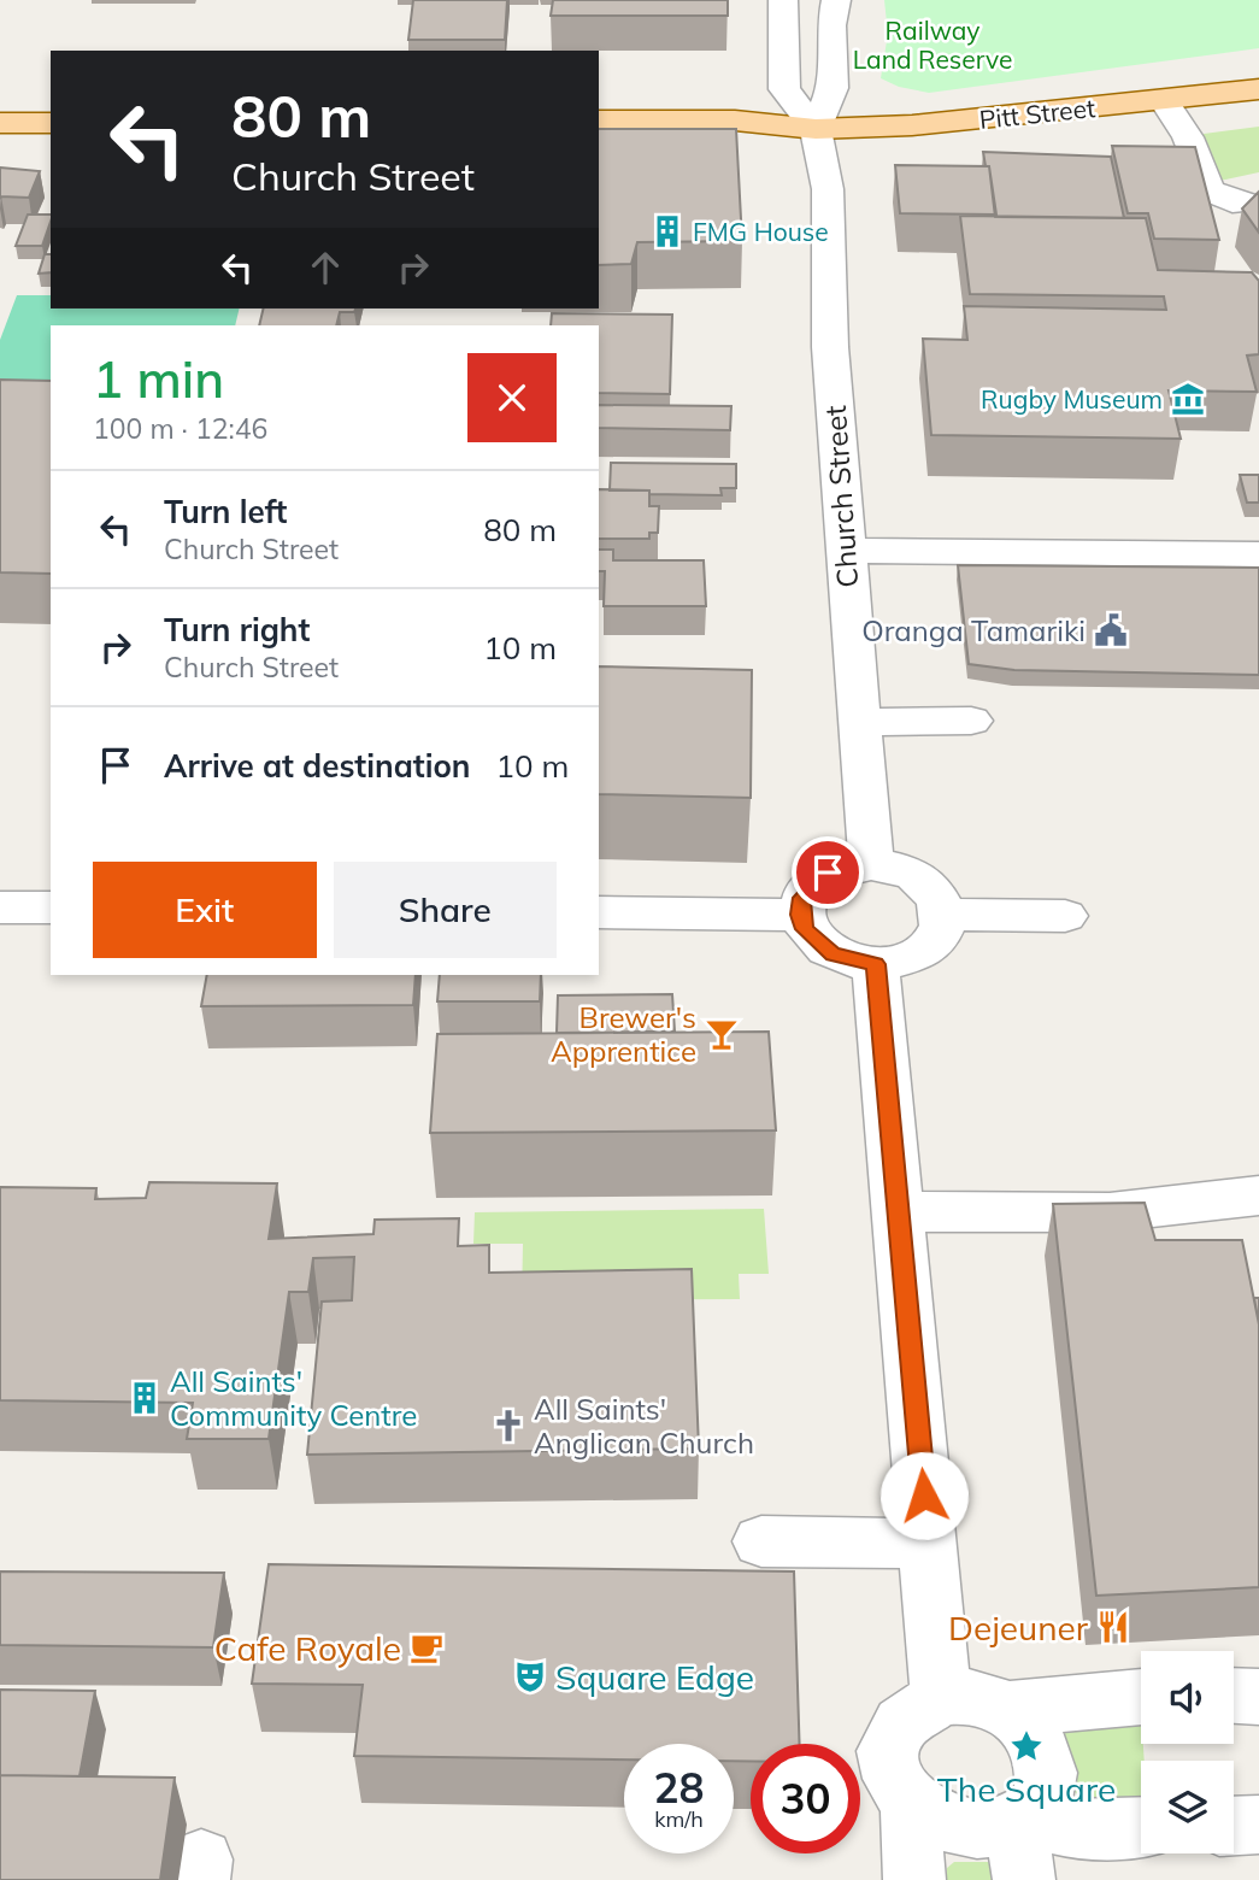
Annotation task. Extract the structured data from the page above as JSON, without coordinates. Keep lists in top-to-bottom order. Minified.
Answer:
{"streets":{"main road":["Pitt Street"],"street":["Church Street"]},"crossings":[["Pitt Street","Church Street"]],"parks":["Railway Land Reserve"],"places":{"building":["FMG House","All Saints' Community Centre"],"museum":["Rugby Museum"],"public building":["Oranga Tamariki"],"bar":["Brewer's Apprentice"],"church":["All Saints' Anglican Church"],"restaurant":["Dejeuner"],"cafe":["Cafe Royale"],"theatre":["Square Edge"],"place":["The Square"]},"page":{"turn":["80 m","Church Street"],"heading":["1 min","100 m · 12:46"],"list":[{"name":"Turn left","note":"Church Street","value":"80 m"},{"name":"Turn right","note":"Church Street","value":"10 m"},{"name":"Arrive at destination","value":"10 m"}],"buttons":["Exit","Share"],"speed":"28 km/h","limit":"30"}}
